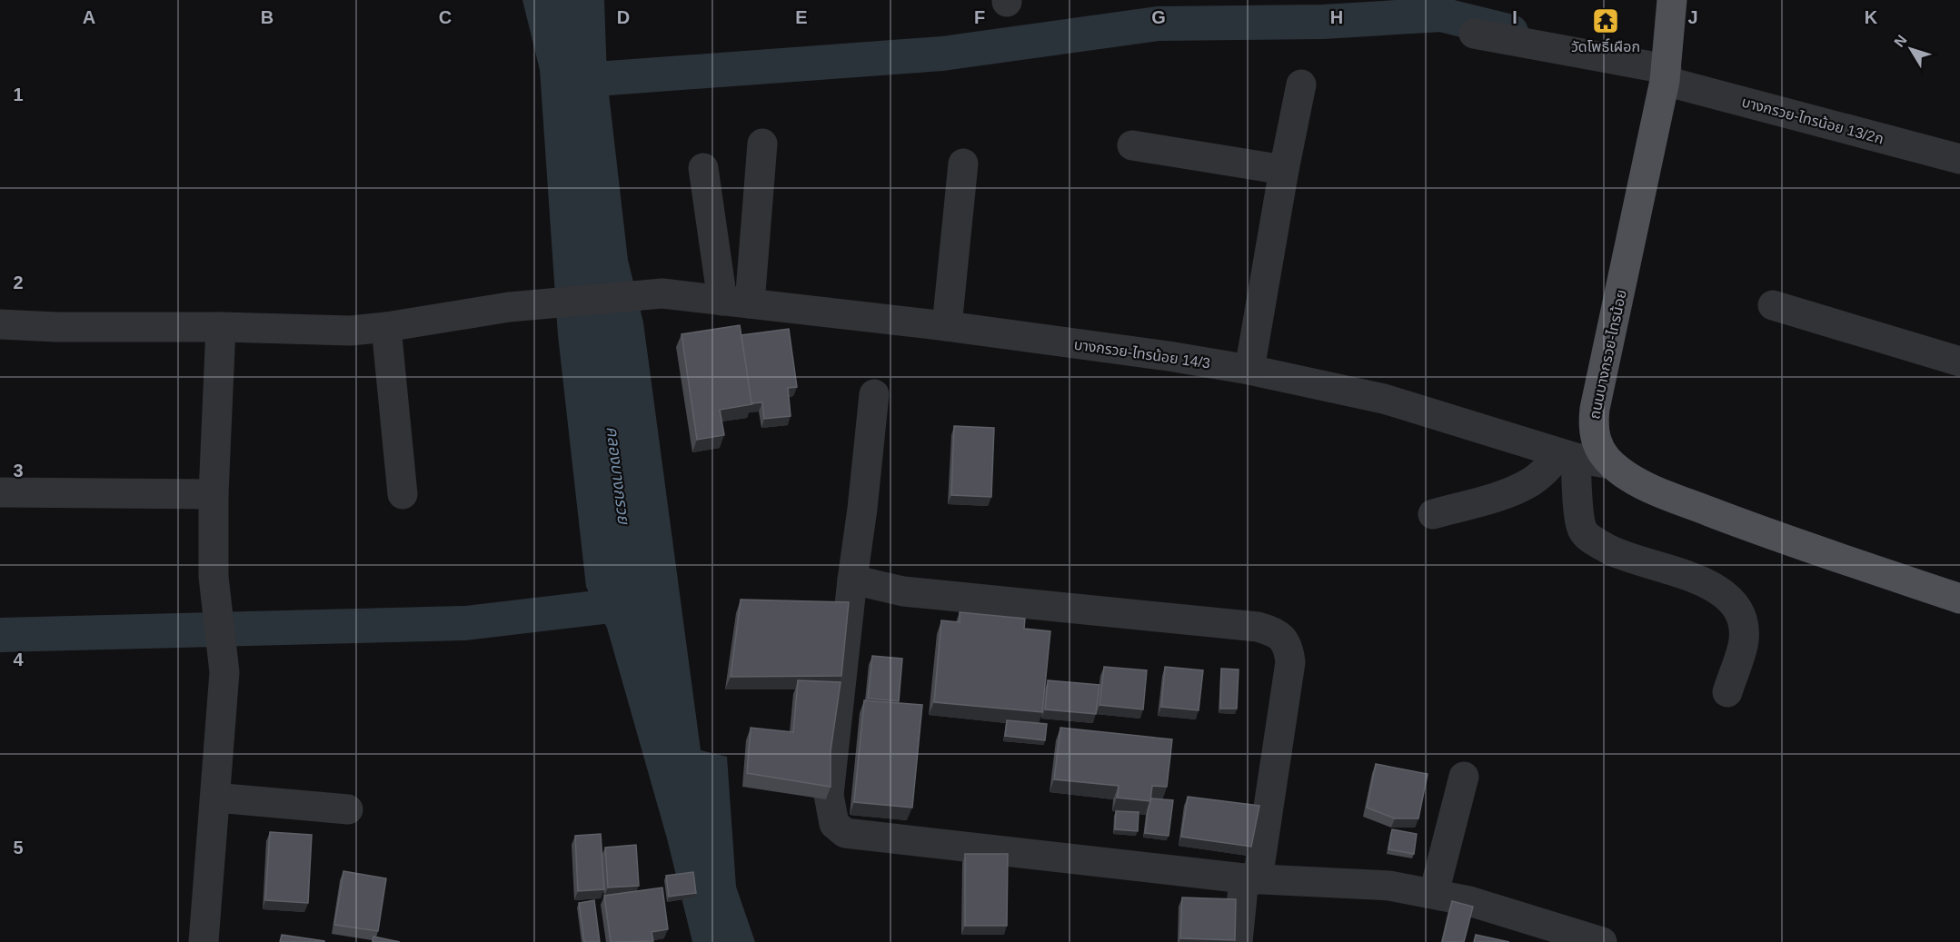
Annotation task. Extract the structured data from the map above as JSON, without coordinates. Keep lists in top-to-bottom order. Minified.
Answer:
{"streets":{"main road":["ถนนบางกรวย-ไทรน้อย"],"street":["บางกรวย-ไทรน้อย 13/2ก","บางกรวย-ไทรน้อย 14/3"]},"crossings":[["บางกรวย-ไทรน้อย 13/2ก","ถนนบางกรวย-ไทรน้อย"],["บางกรวย-ไทรน้อย 14/3","ถนนบางกรวย-ไทรน้อย"]],"water":["คลองบางกรวย"],"places":{"temple":["วัดโพธิ์เผือก"]},"north":"top left","grid":{"columns":["A","B","C","D","E","F","G","H","I","J","K"],"rows":["1","2","3","4","5"]}}
